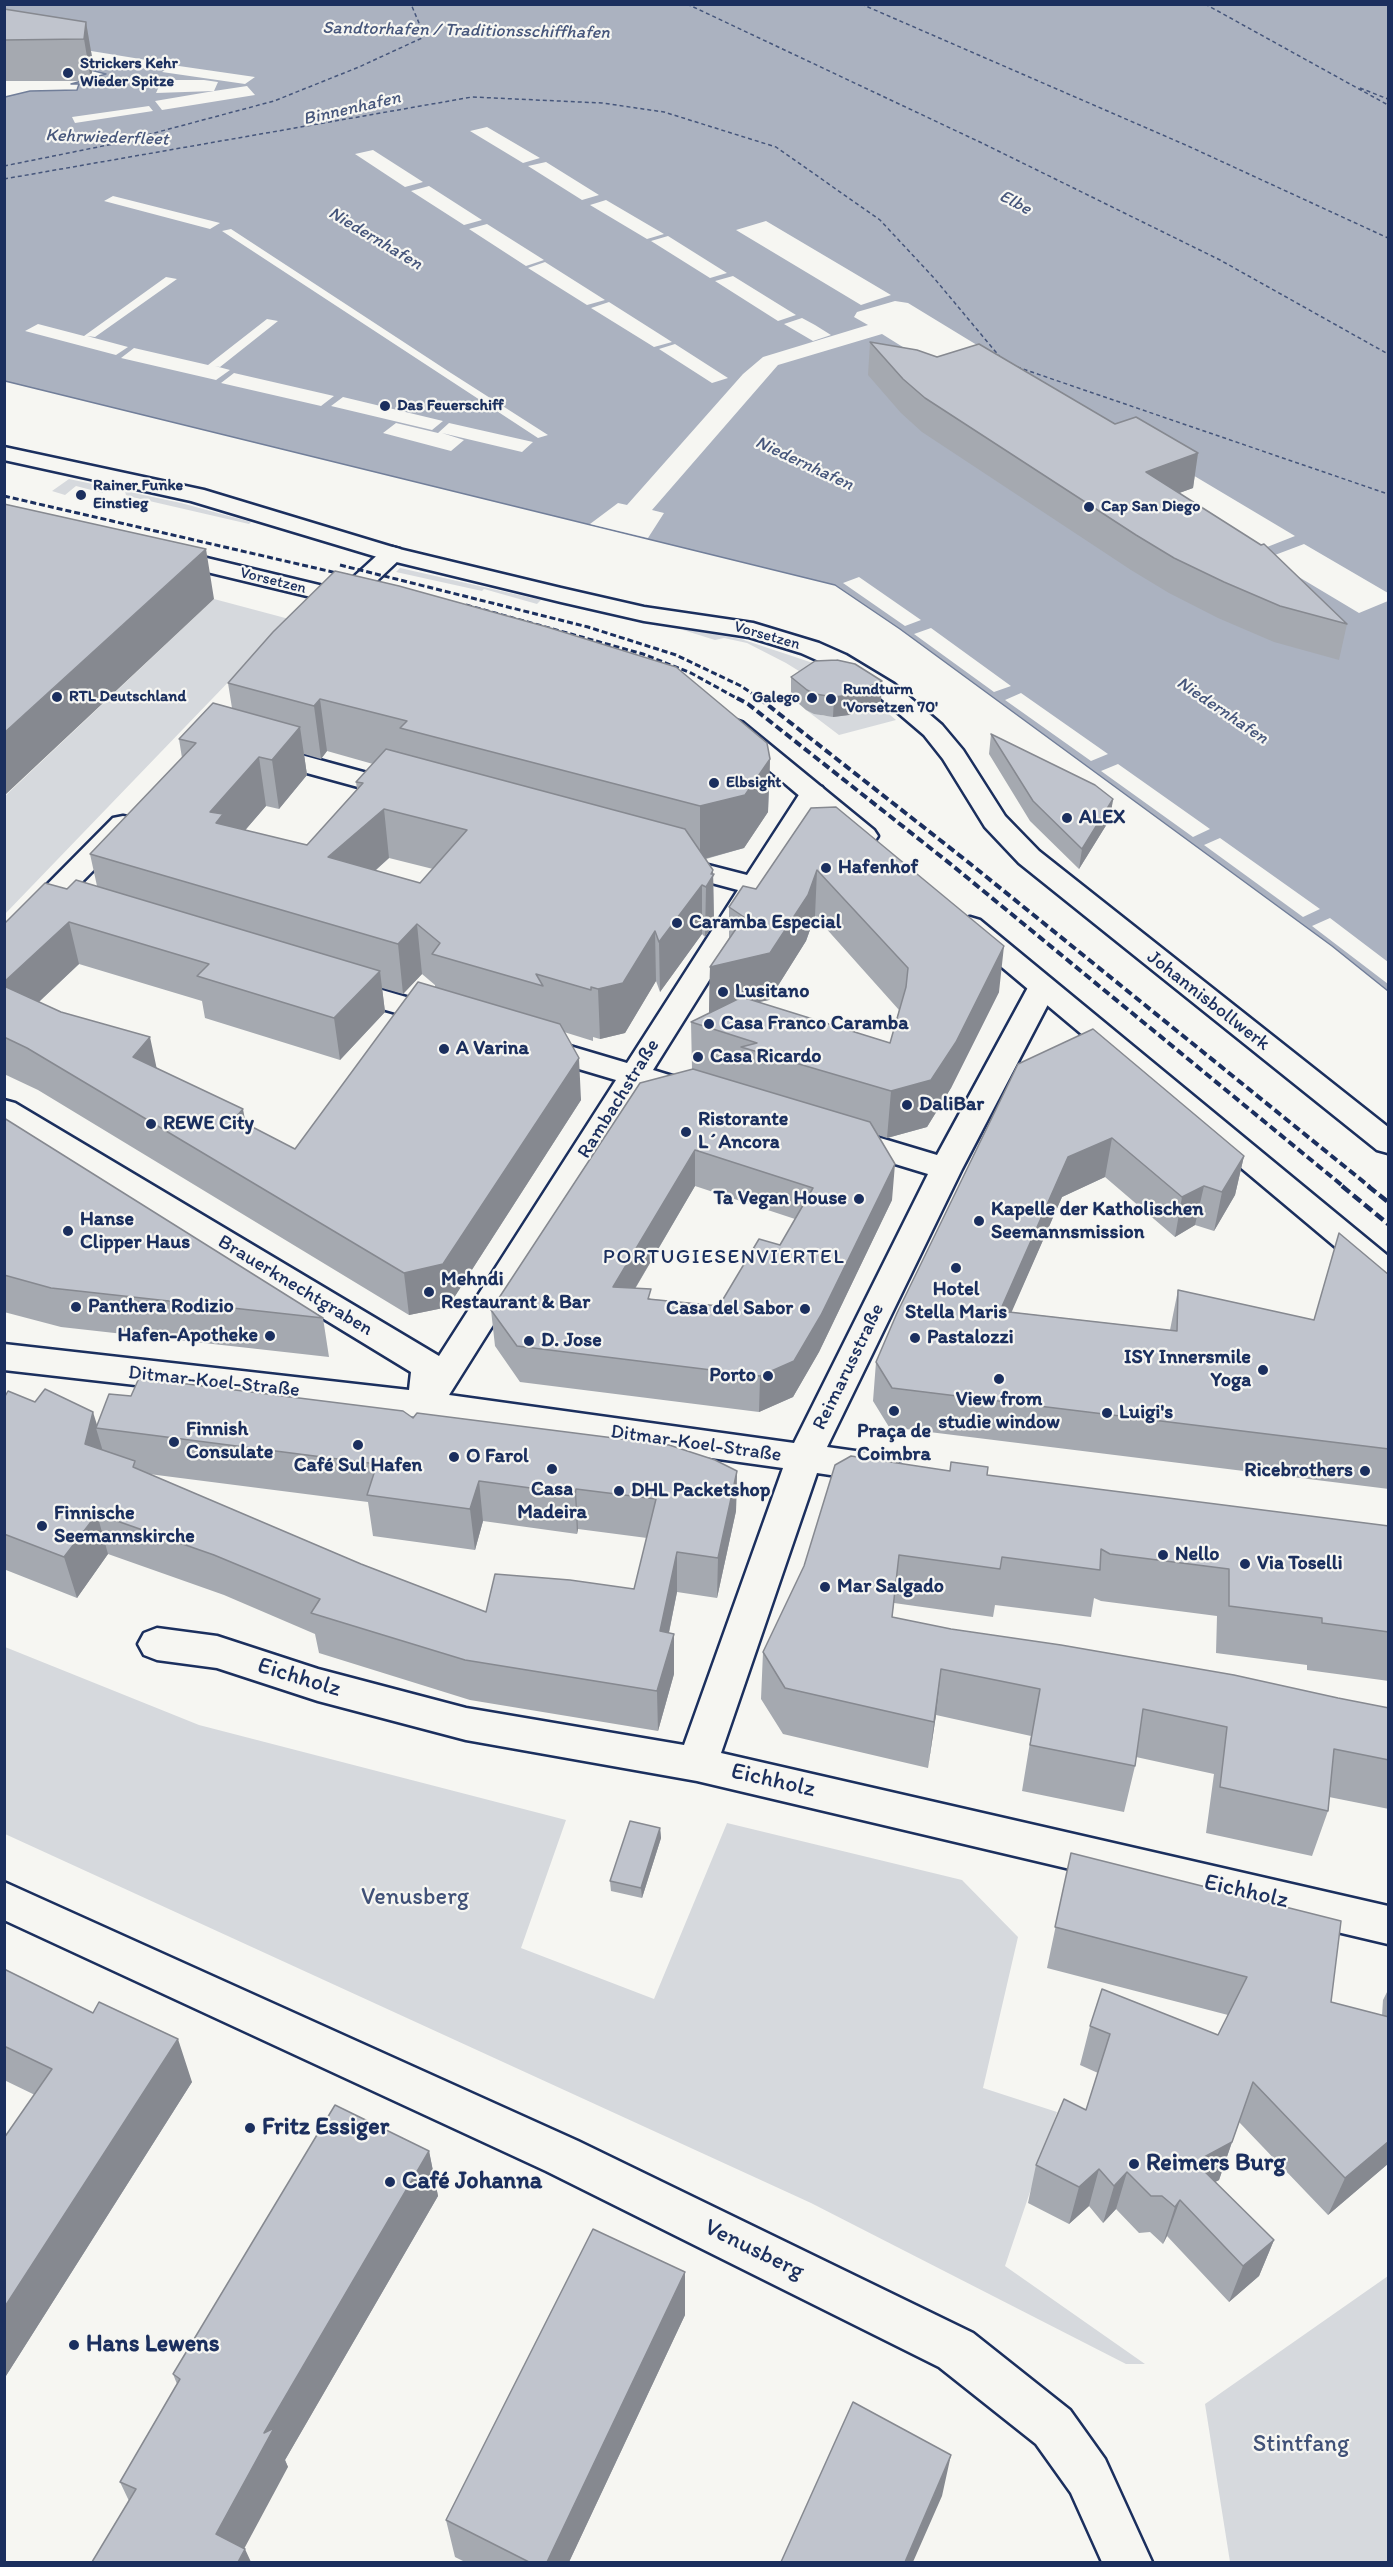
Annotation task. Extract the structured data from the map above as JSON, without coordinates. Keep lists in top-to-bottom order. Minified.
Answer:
{"streets":{"street":["Vorsetzen","Johannisbollwerk","Rambachstraße","Brauerknechtgraben","Reimarusstraße","Ditmar-Koel-Straße","Eichholz","Venusberg"]},"crossings":[["Vorsetzen","Johannisbollwerk"],["Rambachstraße","Brauerknechtgraben"],["Rambachstraße","Ditmar-Koel-Straße"],["Brauerknechtgraben","Ditmar-Koel-Straße"],["Reimarusstraße","Ditmar-Koel-Straße"],["Reimarusstraße","Eichholz"]],"districts":["PORTUGIESENVIERTEL"],"water":["Sandtorhafen / Traditionsschiffhafen","Binnenhafen","Kehrwiederfleet","Elbe","Niedernhafen"],"parks":["Venusberg","Stintfang"],"places":["Strickers Kehr Wieder Spitze","Das Feuerschiff","Rainer Funke Einstieg","Cap San Diego","RTL Deutschland","Galego","Rundturm 'Vorsetzen 70'","Elbsight","ALEX","Hafenhof","Caramba Especial","Lusitano","Casa Franco Caramba","A Varina","Casa Ricardo","DaliBar","REWE City","Ristorante L´Ancora","Ta Vegan House","Kapelle der Katholischen Seemannsmission","Hanse Clipper Haus","Hotel Stella Maris","Mehndi Restaurant & Bar","Panthera Rodizio","Casa del Sabor","Hafen-Apotheke","Pastalozzi","D. Jose","ISY Innersmile Yoga","Porto","View from studie window","Praça de Coimbra","Luigi's","Finnish Consulate","Café Sul Hafen","O Farol","Casa Madeira","Ricebrothers","DHL Packetshop","Finnische Seemannskirche","Nello","Via Toselli","Mar Salgado","Fritz Essiger","Reimers Burg","Café Johanna","Hans Lewens"]}
